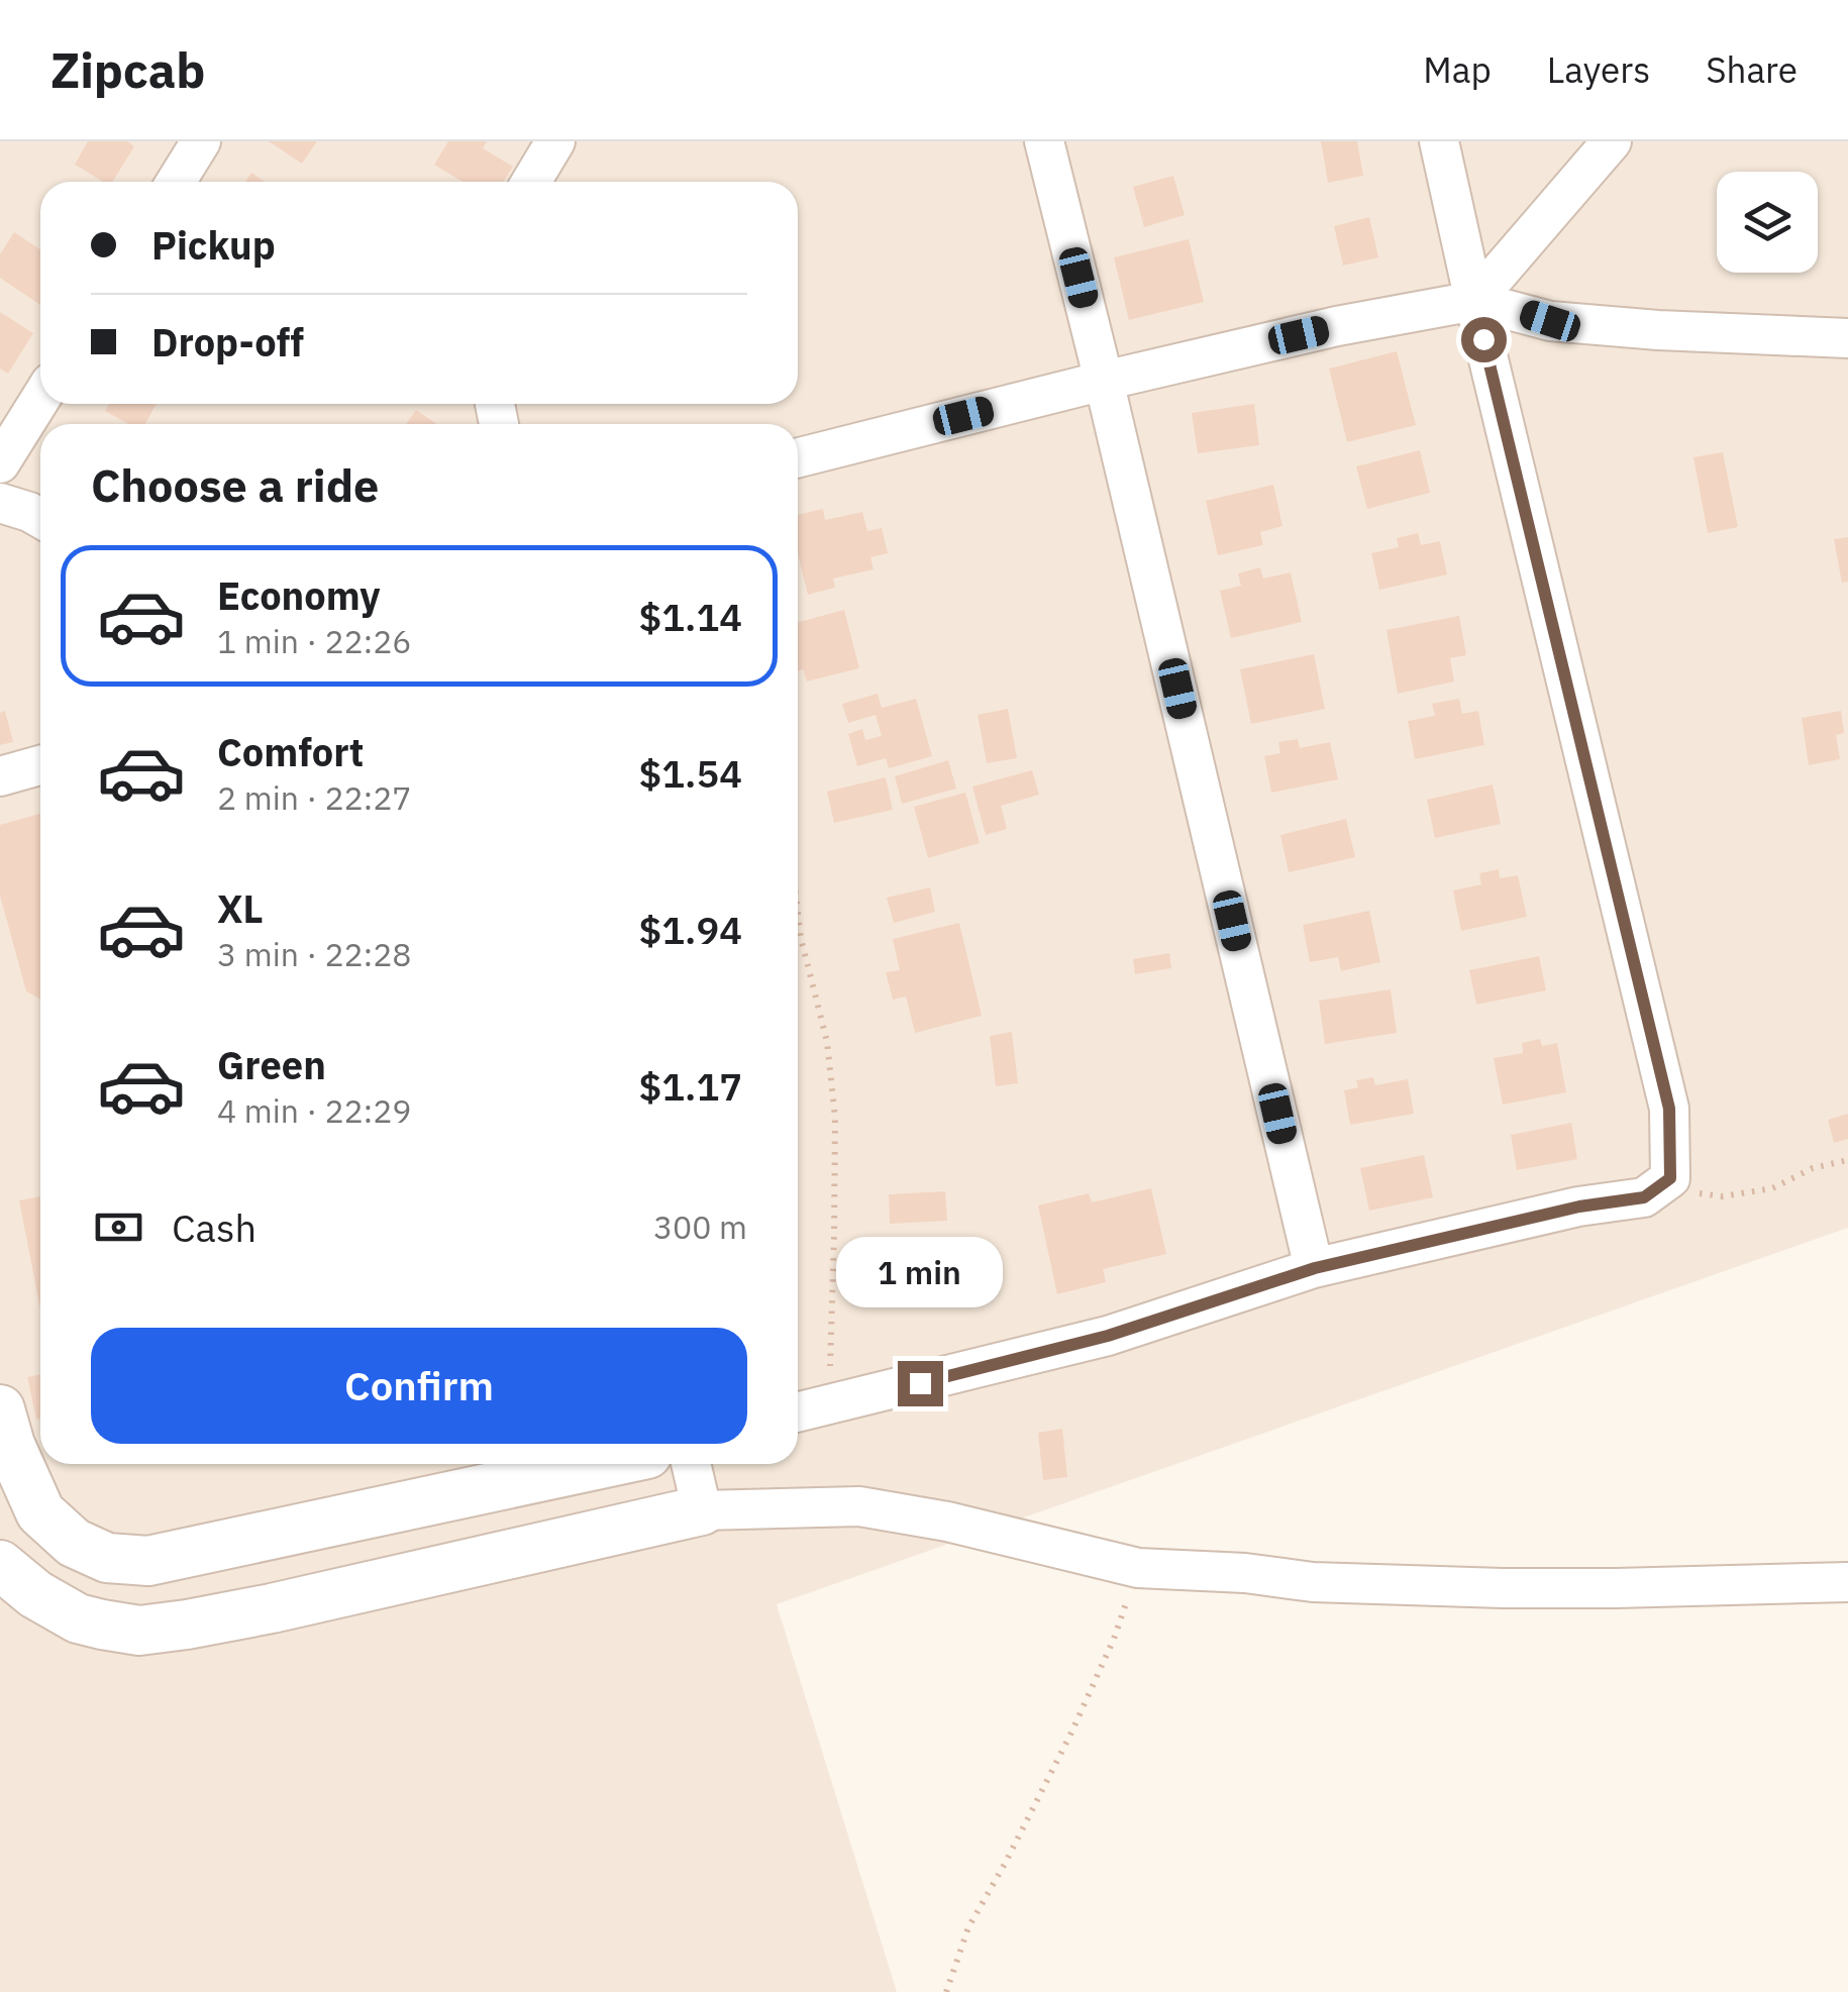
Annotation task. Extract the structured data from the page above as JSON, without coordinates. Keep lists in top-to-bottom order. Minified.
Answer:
{"page":{"header":"Zipcab","nav":["Map","Layers","Share"],"banner":["Pickup","Drop-off"],"heading":"Choose a ride","list":[{"name":"Economy","note":"1 min · 22:26","value":"$1.14"},{"name":"Comfort","note":"2 min · 22:27","value":"$1.54"},{"name":"XL","note":"3 min · 22:28","value":"$1.94"},{"name":"Green","note":"4 min · 22:29","value":"$1.17"}],"pay":["Cash","300 m"],"bubble":"1 min","buttons":"Confirm"}}
